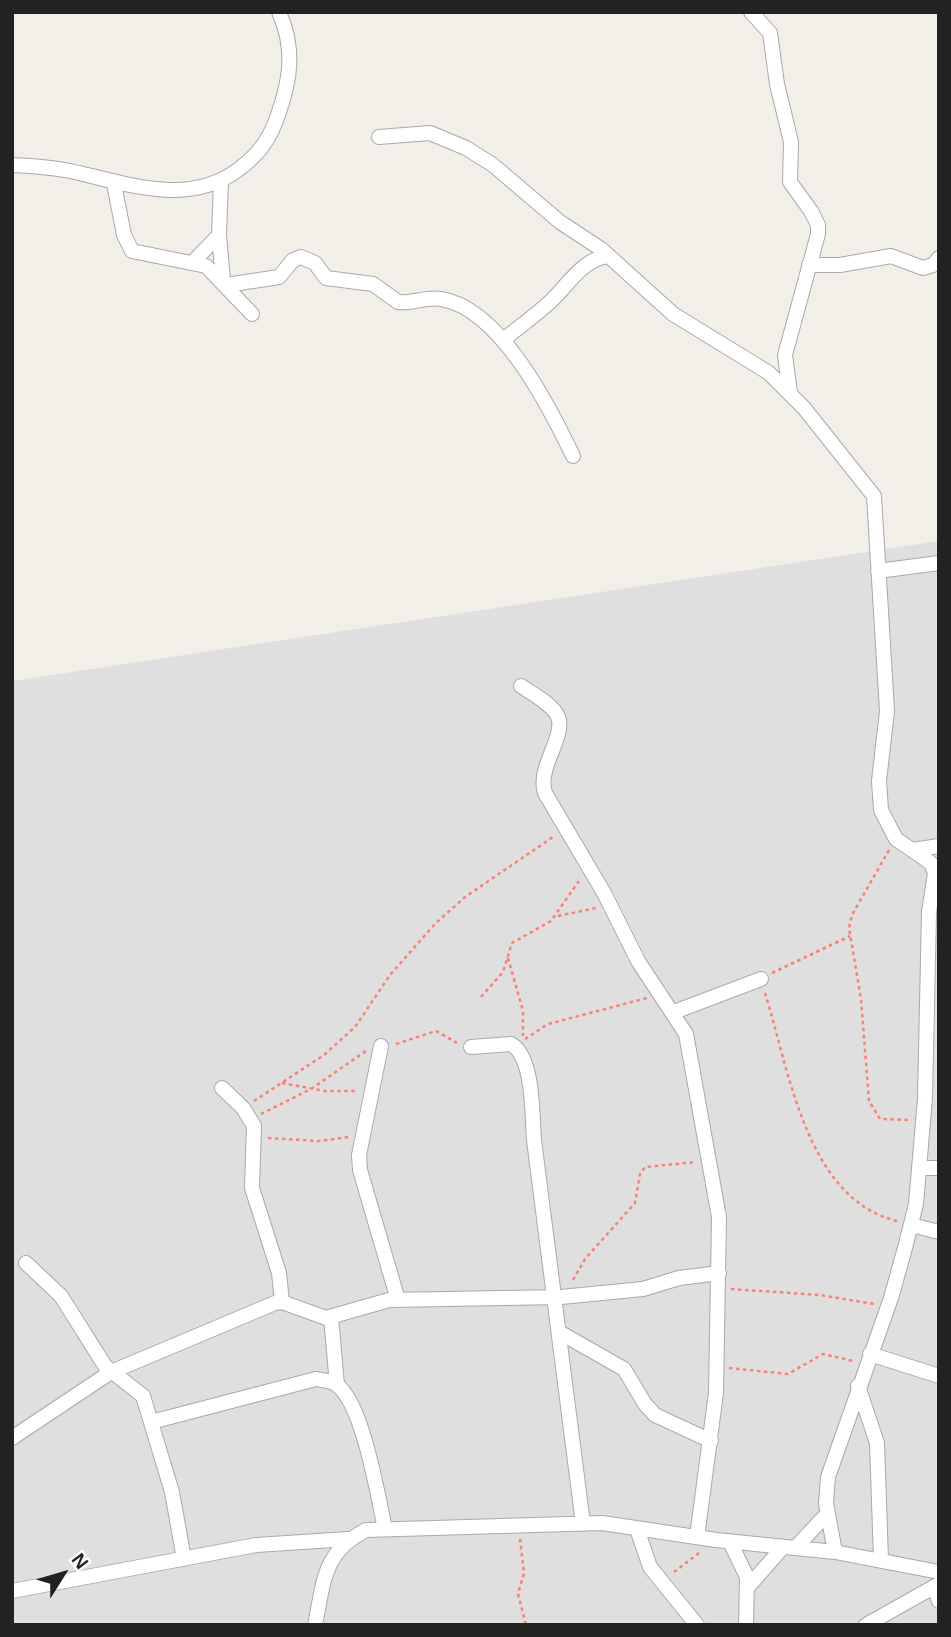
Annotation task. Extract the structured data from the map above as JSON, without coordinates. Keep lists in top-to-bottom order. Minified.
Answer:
{"north":"top right"}
